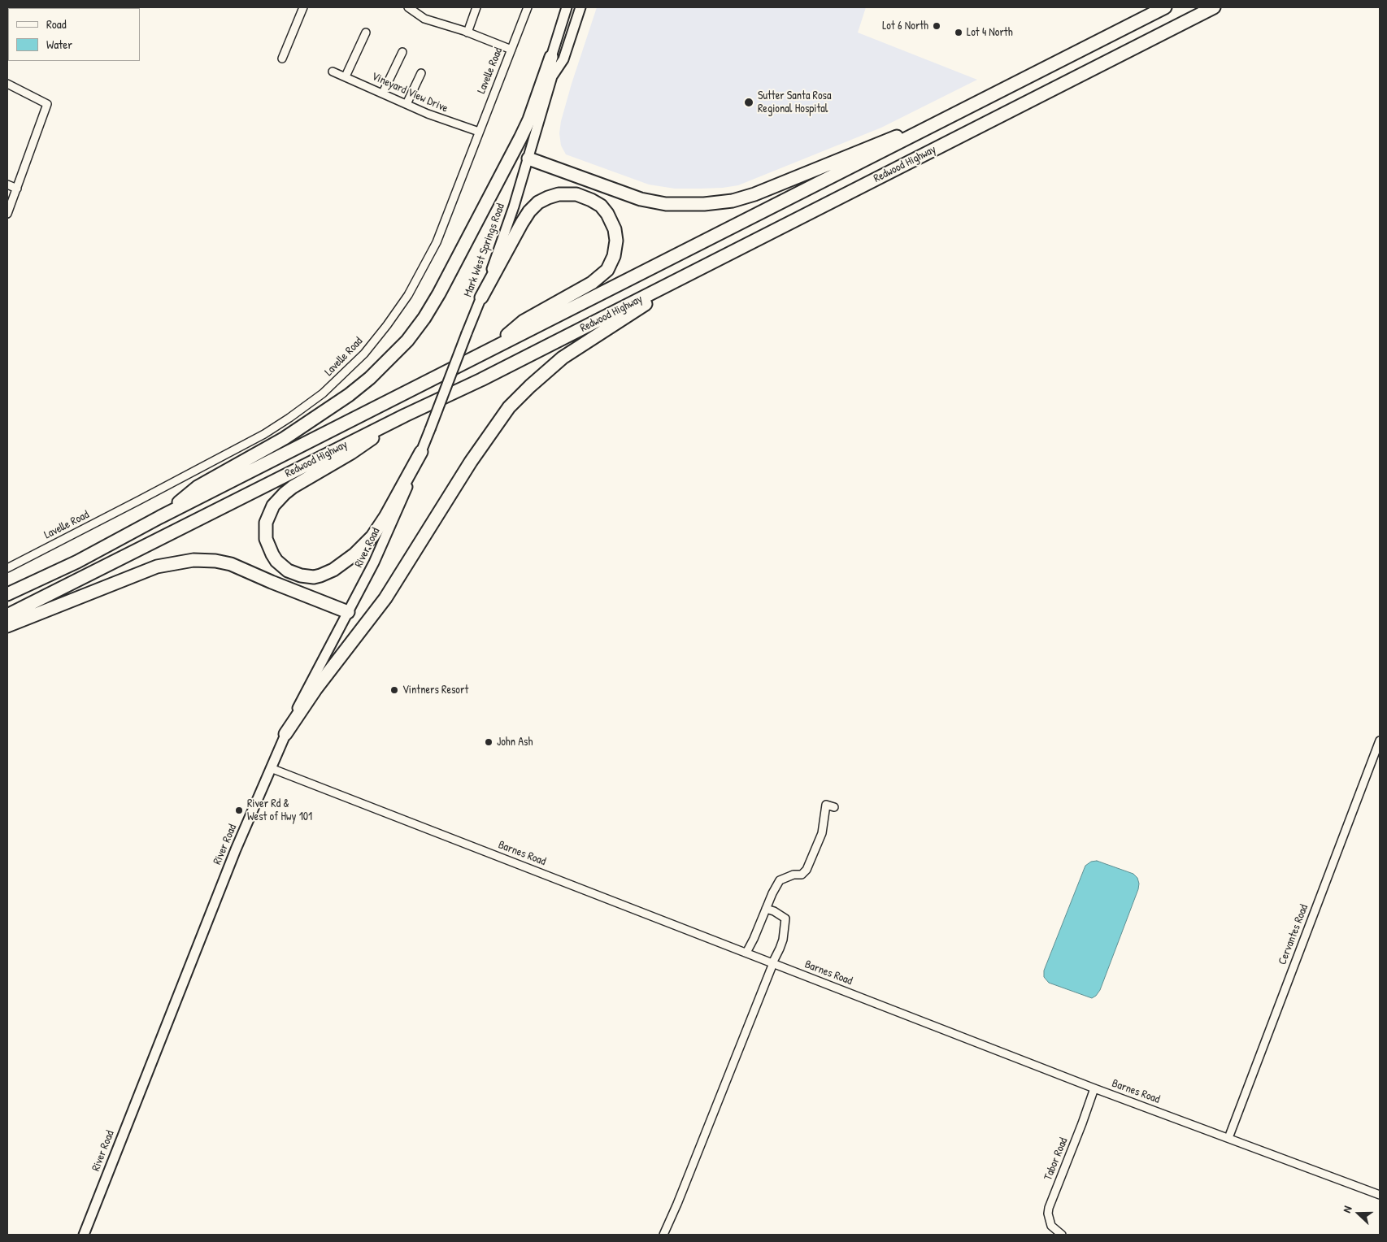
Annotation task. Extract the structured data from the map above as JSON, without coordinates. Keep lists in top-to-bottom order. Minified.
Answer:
{"streets":{"highway":["Redwood Highway"],"main road":["Mark West Springs Road","River Road"],"street":["Lavelle Road","Vineyard View Drive","Barnes Road","Cervantes Road","Tabor Road"]},"crossings":[["Lavelle Road","Vineyard View Drive"],["Mark West Springs Road","River Road"],["River Road","Barnes Road"],["Barnes Road","Cervantes Road"],["Barnes Road","Tabor Road"]],"places":["Lot 6 North","Lot 4 North","Sutter Santa Rosa Regional Hospital","Vintners Resort","John Ash","River Rd & West of Hwy 101"],"legend":["Road","Water"],"north":"left"}
